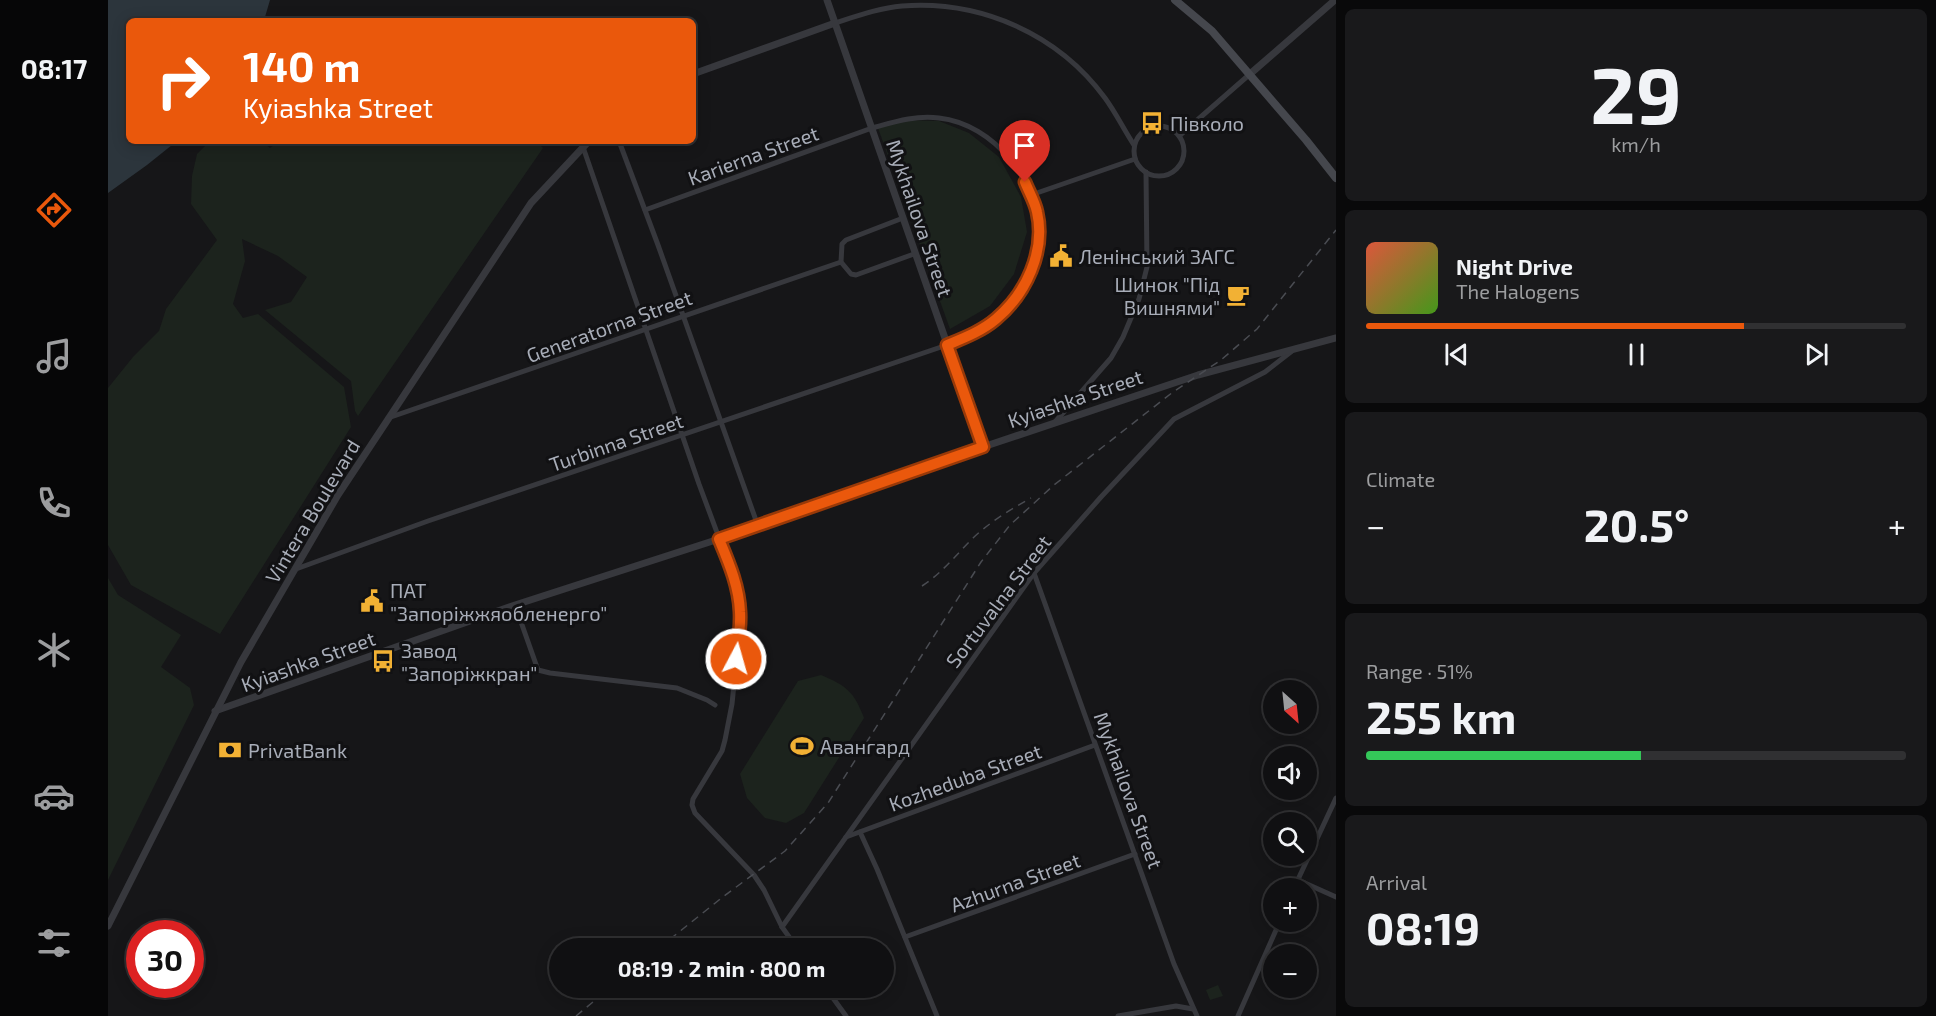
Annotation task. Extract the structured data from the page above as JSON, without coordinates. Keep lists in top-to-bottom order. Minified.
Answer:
{"streets":{"street":["Karierna Street","Mykhailova Street","Generatorna Street","Kyiashka Street","Turbinna Street","Vintera Boulevard","Sortuvalna Street","Kozheduba Street","Azhurna Street"]},"crossings":[["Karierna Street","Mykhailova Street"],["Karierna Street","Turbinna Street"],["Mykhailova Street","Kyiashka Street"],["Mykhailova Street","Turbinna Street"],["Mykhailova Street","Sortuvalna Street"],["Mykhailova Street","Kozheduba Street"],["Mykhailova Street","Azhurna Street"],["Generatorna Street","Vintera Boulevard"],["Kyiashka Street","Vintera Boulevard"],["Kyiashka Street","Sortuvalna Street"],["Turbinna Street","Vintera Boulevard"],["Sortuvalna Street","Kozheduba Street"]],"places":{"bus stop":["Півколо","Завод \"Запоріжкран\""],"public building":["Ленінський ЗАГС","ПАТ \"Запоріжжяобленерго\""],"cafe":["Шинок \"Під Вишнями\""],"sports":["Авангард"],"bank":["PrivatBank"]},"north":"bottom right","page":{"tabs":"08:17","tile":[["29","km/h"],"Climate",["Range · 51%","255 km"],["Arrival","08:19"]],"turn":["140 m","Kyiashka Street"],"song":["Night Drive","The Halogens"],"heat":["−","20.5°","+"],"map_buttons":["+","−"],"limit":"30","trip":"08:19 · 2 min · 800 m"}}
